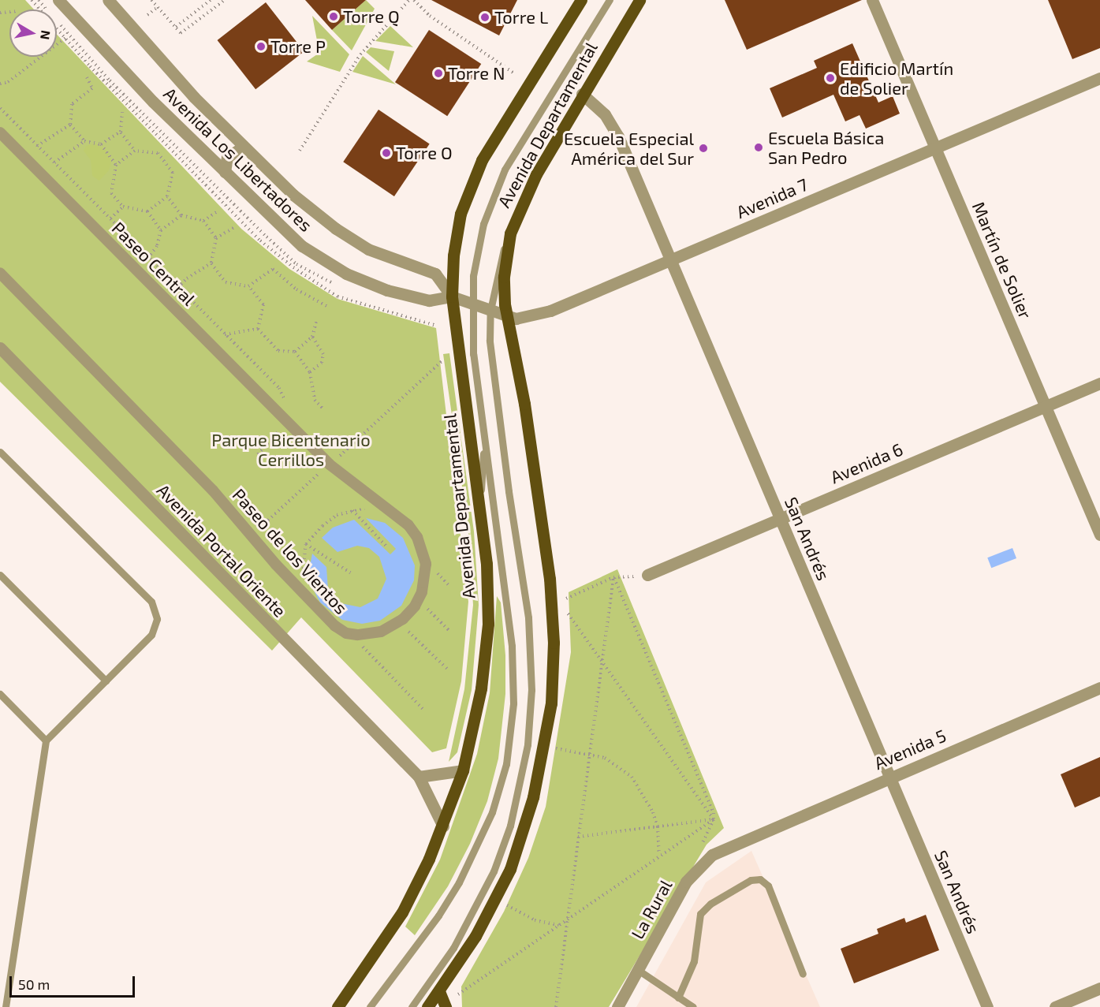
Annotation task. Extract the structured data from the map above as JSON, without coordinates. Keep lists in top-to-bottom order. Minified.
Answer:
{"streets":{"main road":["Avenida Departamental"],"street":["Avenida Los Libertadores","Avenida 7","Martín de Solier","Paseo Central","Avenida 6","San Andrés","Avenida Portal Oriente","Paseo de los Vientos","Avenida 5","La Rural"]},"crossings":[["Avenida Departamental","Avenida Los Libertadores"],["Avenida Departamental","Avenida 7"],["Avenida Departamental","San Andrés"],["Avenida Departamental","Avenida Portal Oriente"],["Avenida Los Libertadores","Avenida 7"],["Avenida 7","Martín de Solier"],["Avenida 7","San Andrés"],["Martín de Solier","Avenida 6"],["Paseo Central","Paseo de los Vientos"],["Avenida 6","San Andrés"],["San Andrés","Avenida 5"],["Avenida 5","La Rural"]],"parks":["Parque Bicentenario Cerrillos"],"places":["Torre Q","Torre L","Torre P","Torre N","Edificio Martín de Solier","Escuela Básica San Pedro","Escuela Especial América del Sur","Torre O"],"scale_bar":"50 m","north":"right"}
